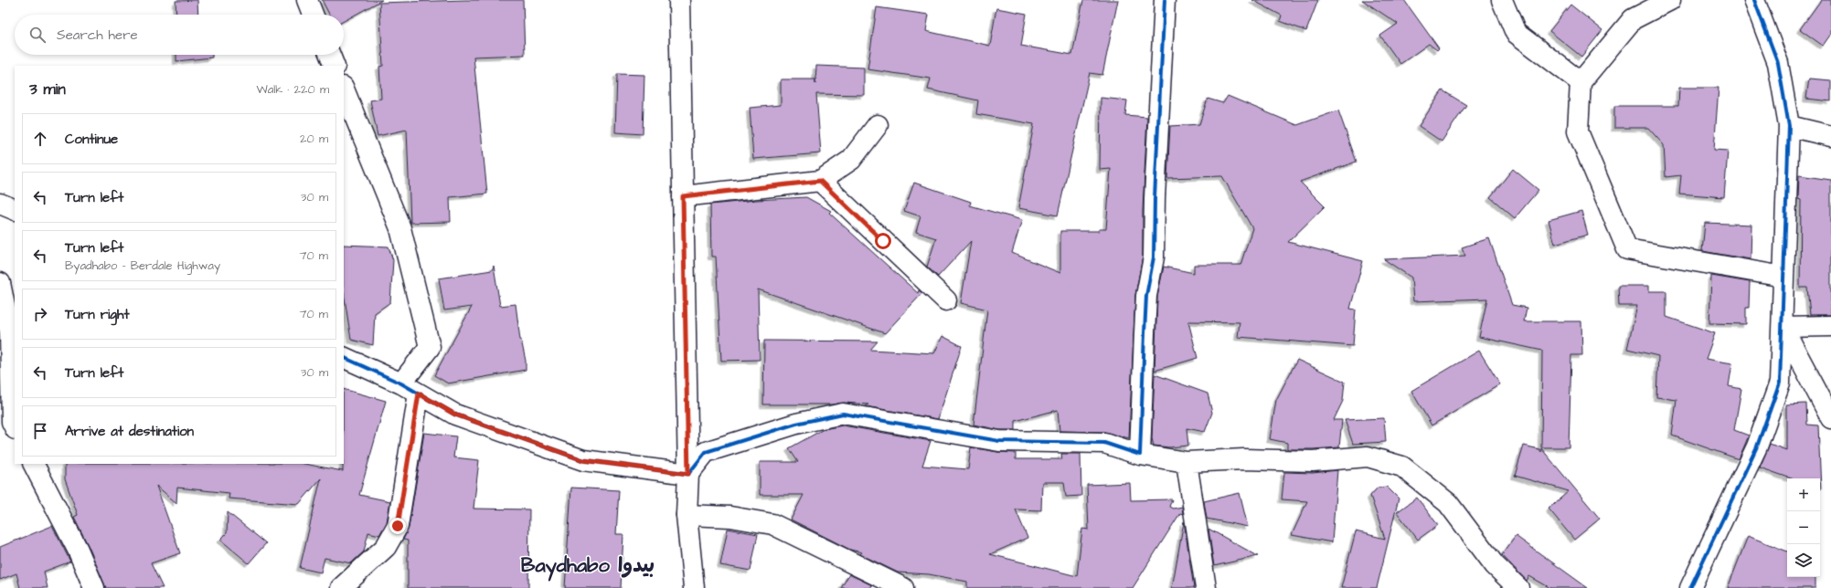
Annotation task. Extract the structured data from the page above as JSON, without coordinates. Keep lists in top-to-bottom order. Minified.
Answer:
{"districts":["Baydhabo بيدوا"],"page":{"search":"Search here","heading":["3 min","Walk · 220 m"],"list":[["Continue","20 m"],["Turn left","30 m"],["Turn left","Byadhabo - Berdale Highway","70 m"],["Turn right","70 m"],["Turn left","30 m"],"Arrive at destination"],"map_buttons":["+","−"]}}
